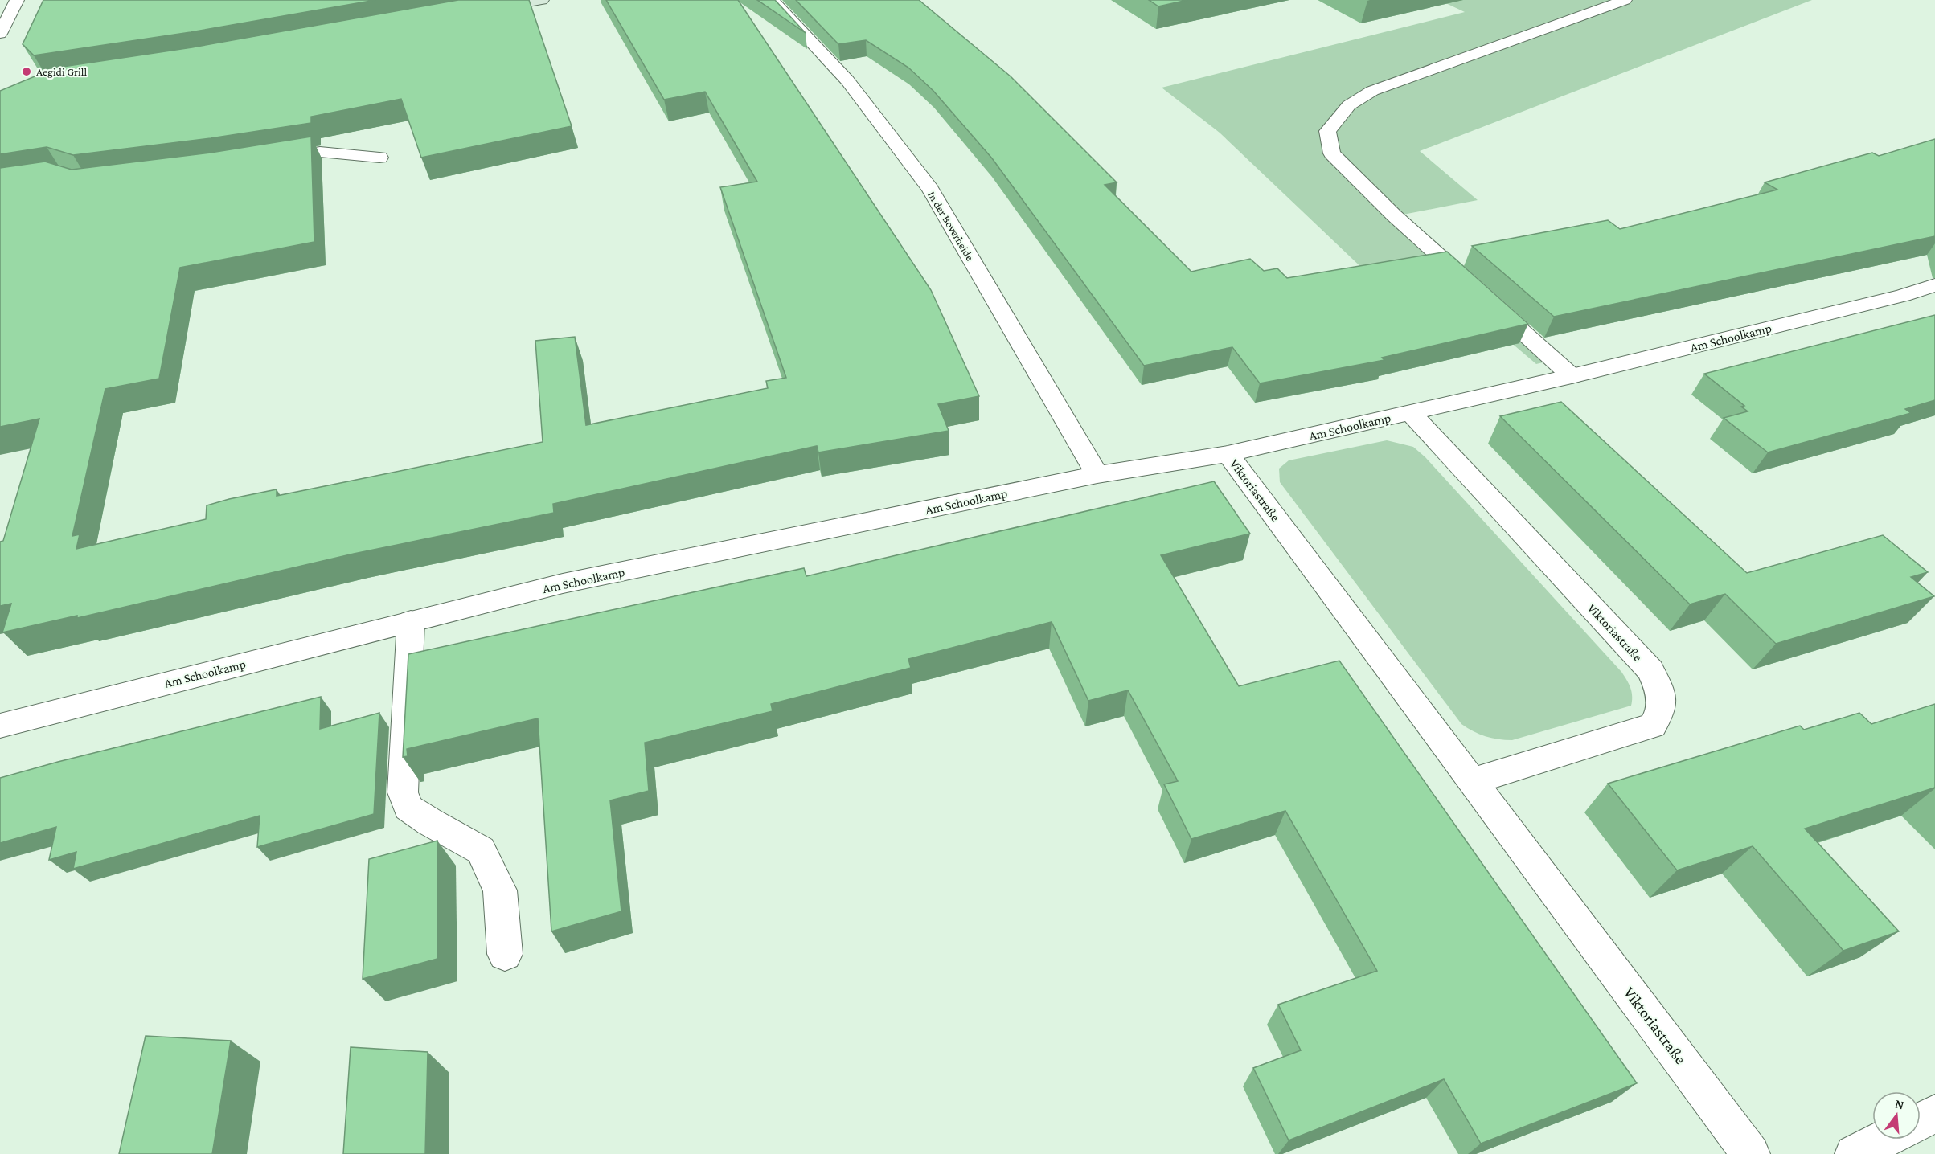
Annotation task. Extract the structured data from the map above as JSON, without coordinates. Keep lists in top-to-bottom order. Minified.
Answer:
{"streets":{"street":["In der Boverheide","Am Schoolkamp","Viktoriastraße"]},"crossings":[["In der Boverheide","Am Schoolkamp"],["Am Schoolkamp","Viktoriastraße"]],"places":["Aegidi Grill"],"north":"top"}
